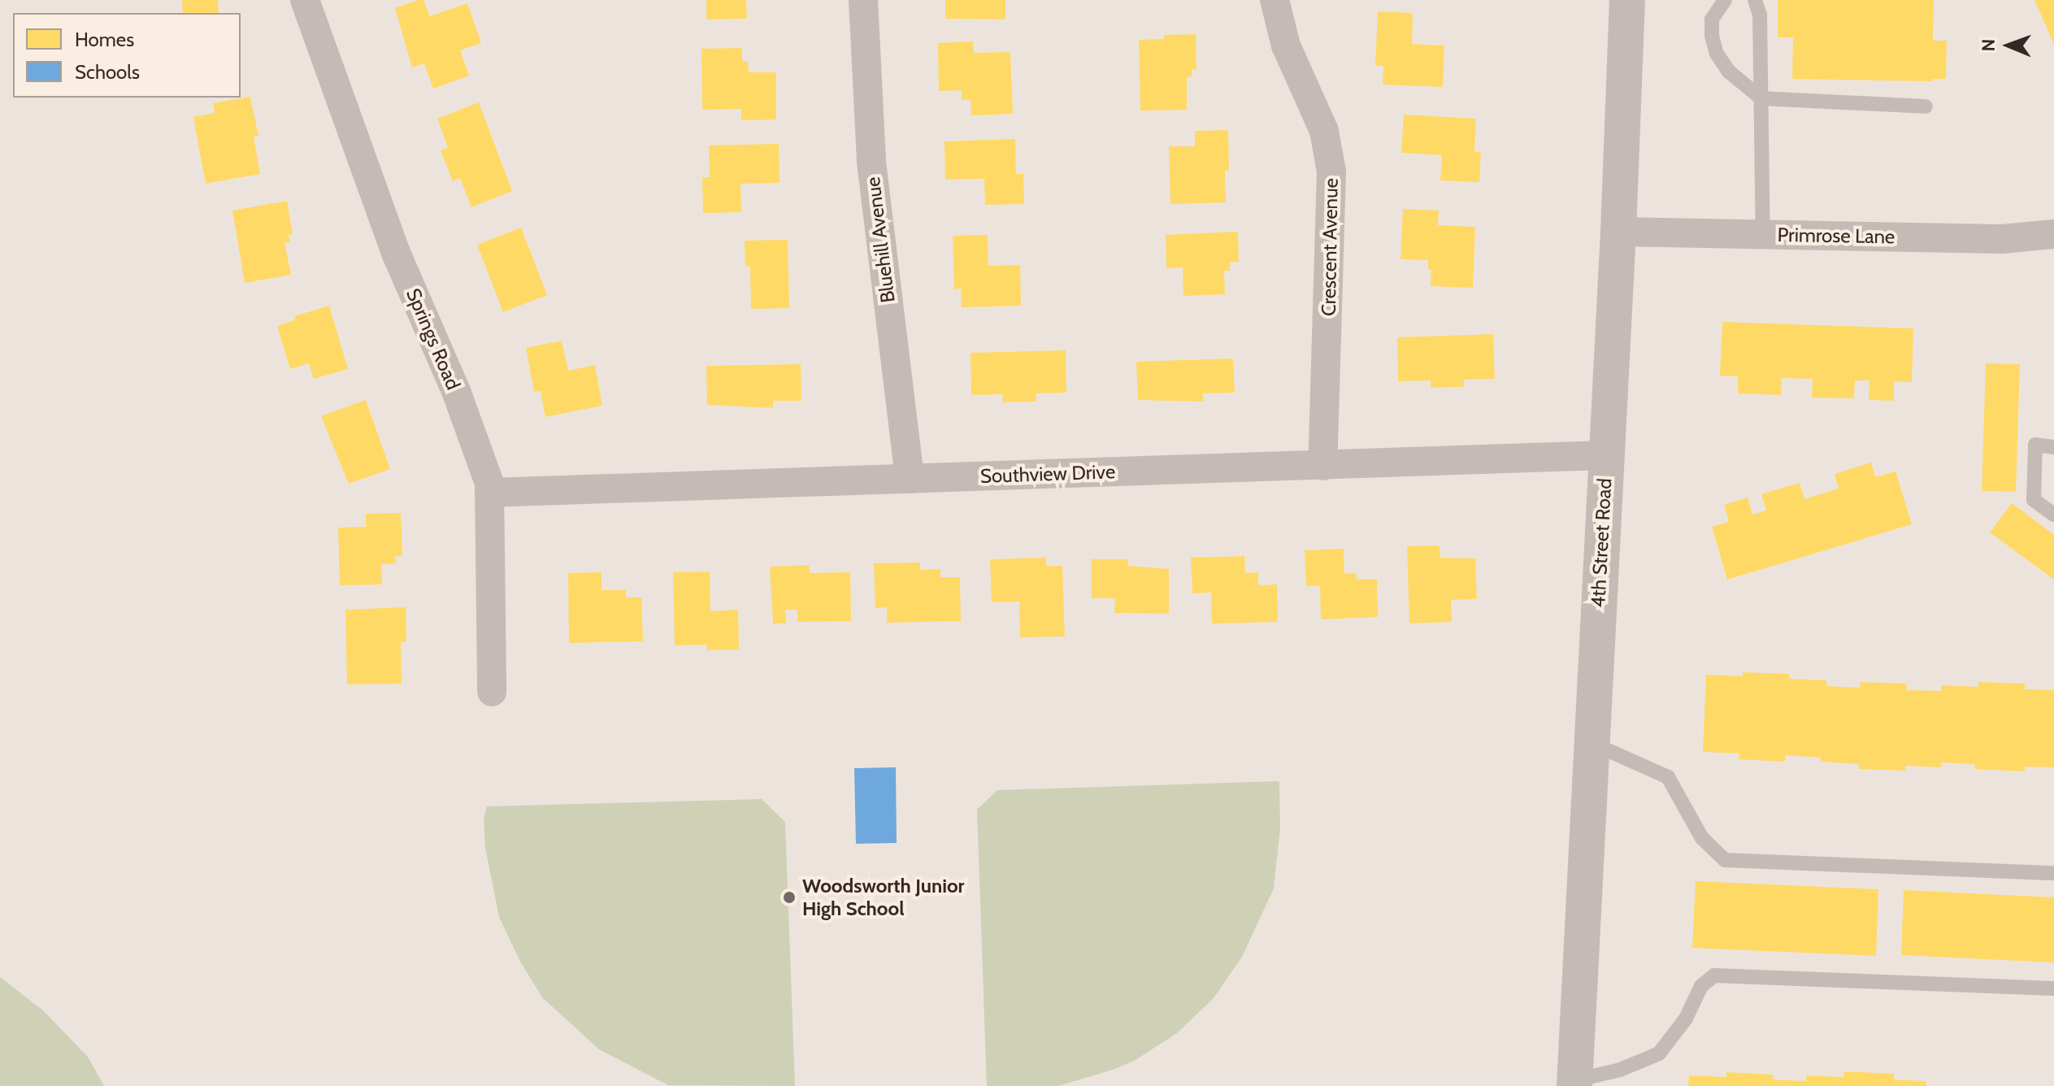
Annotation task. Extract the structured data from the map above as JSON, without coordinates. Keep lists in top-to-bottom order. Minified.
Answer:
{"streets":{"street":["Primrose Lane","Bluehill Avenue","Crescent Avenue","Springs Road","Southview Drive","4th Street Road"]},"crossings":[["Primrose Lane","4th Street Road"],["Bluehill Avenue","Southview Drive"],["Crescent Avenue","Southview Drive"],["Springs Road","Southview Drive"],["Southview Drive","4th Street Road"]],"places":["Woodsworth Junior High School"],"legend":["Homes","Schools"],"north":"left"}
